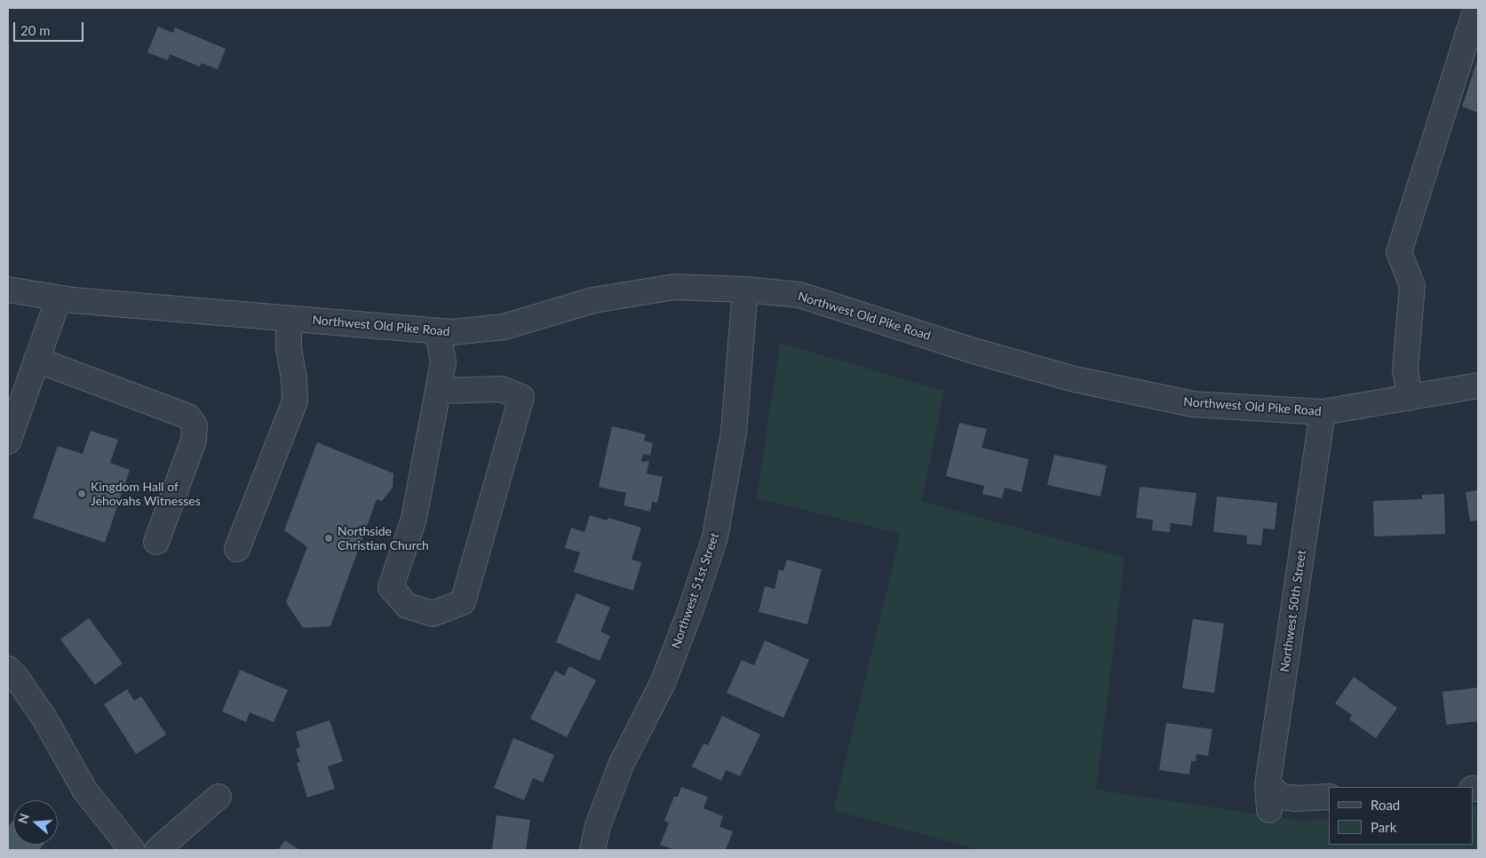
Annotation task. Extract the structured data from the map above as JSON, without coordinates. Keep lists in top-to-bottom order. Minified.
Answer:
{"streets":{"street":["Northwest Old Pike Road","Northwest 51st Street","Northwest 50th Street"]},"crossings":[["Northwest Old Pike Road","Northwest 51st Street"],["Northwest Old Pike Road","Northwest 50th Street"]],"places":["Kingdom Hall of Jehovahs Witnesses","Northside Christian Church"],"legend":["Road","Park"],"scale_bar":"20 m","north":"left"}
